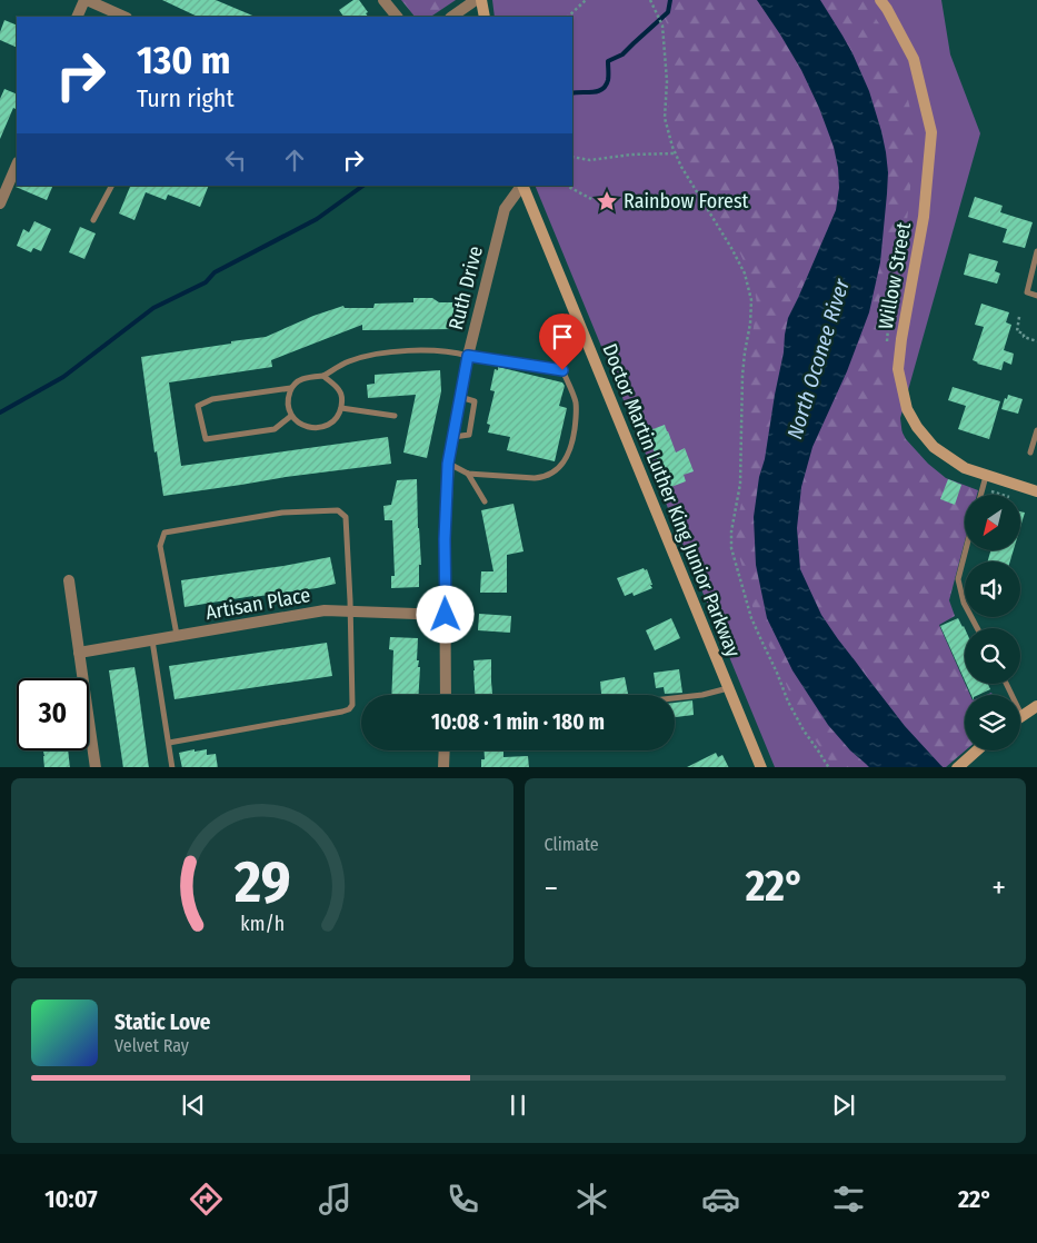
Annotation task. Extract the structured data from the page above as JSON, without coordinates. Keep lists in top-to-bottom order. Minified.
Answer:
{"streets":{"street":["Willow Street","Ruth Drive","Doctor Martin Luther King Junior Parkway","Artisan Place"]},"crossings":[["Ruth Drive","Artisan Place"]],"water":["North Oconee River"],"places":{"place":["Rainbow Forest"]},"north":"bottom left","page":{"turn":["130 m","Turn right"],"limit":"30","trip":"10:08 · 1 min · 180 m","tile":"Climate","heat":["−","22°","+"],"song":["Static Love","Velvet Ray"],"tabs":["10:07","22°"],"gauge":["29","km/h"]}}
